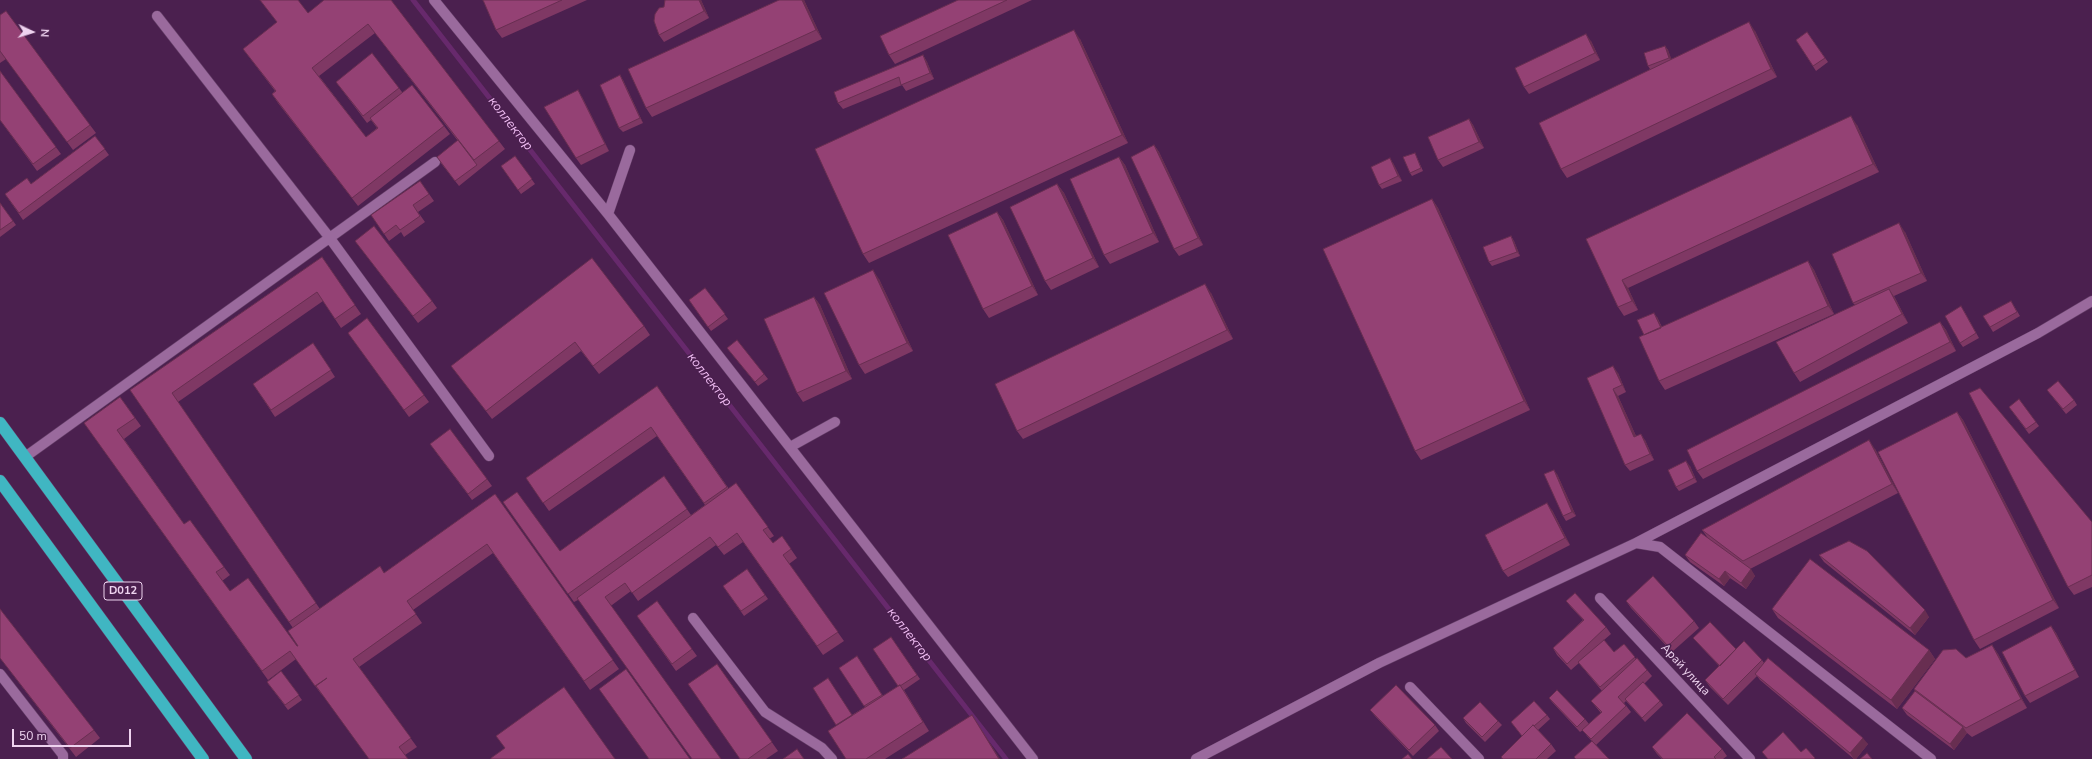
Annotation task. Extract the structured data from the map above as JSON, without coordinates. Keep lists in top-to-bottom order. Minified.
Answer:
{"streets":{"highway":["D012"],"street":["Арай улица"]},"water":["коллектор"],"scale_bar":"50 m","north":"right"}
